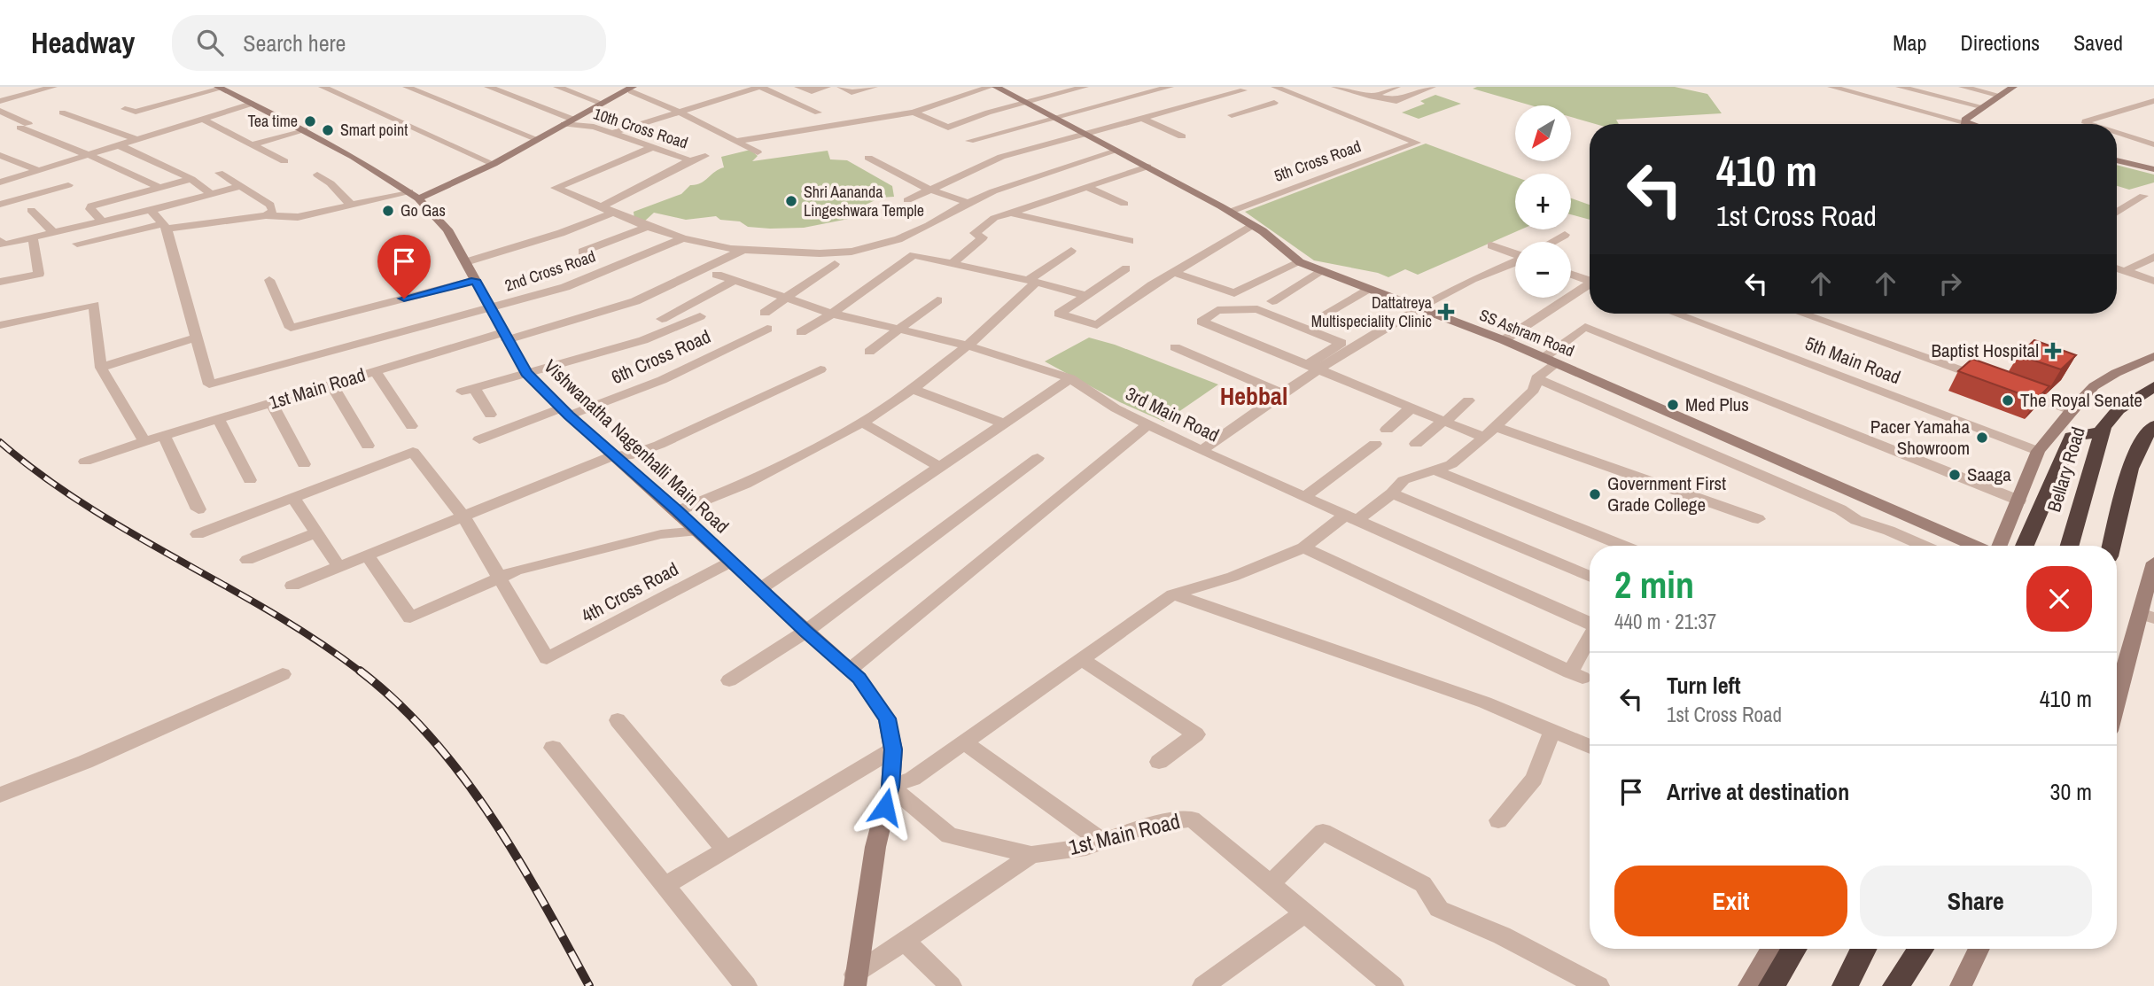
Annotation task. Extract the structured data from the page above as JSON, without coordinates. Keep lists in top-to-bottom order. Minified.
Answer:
{"streets":{"highway":["Bellary Road"],"street":["10th Cross Road","5th Cross Road","2nd Cross Road","SS Ashram Road","6th Cross Road","5th Main Road","1st Main Road","3rd Main Road","Vishwanatha Nagenhalli Main Road","4th Cross Road"]},"crossings":[["5th Cross Road","SS Ashram Road"],["2nd Cross Road","Vishwanatha Nagenhalli Main Road"],["6th Cross Road","Vishwanatha Nagenhalli Main Road"],["1st Main Road","Vishwanatha Nagenhalli Main Road"],["Vishwanatha Nagenhalli Main Road","4th Cross Road"]],"districts":["Hebbal"],"places":{"other":["Tea time","Smart point","Shri Aananda Lingeshwara Temple","Go Gas","The Royal Senate","Med Plus","Pacer Yamaha Showroom","Saaga","Government First Grade College"],"health":["Dattatreya Multispeciality Clinic","Baptist Hospital"]},"north":"bottom left","page":{"header":"Headway","search":"Search here","nav":["Map","Directions","Saved"],"map_buttons":["+","−"],"turn":["410 m","1st Cross Road"],"heading":["2 min","440 m · 21:37"],"list":[{"name":"Turn left","note":"1st Cross Road","value":"410 m"},{"name":"Arrive at destination","value":"30 m"}],"buttons":["Exit","Share"]}}
